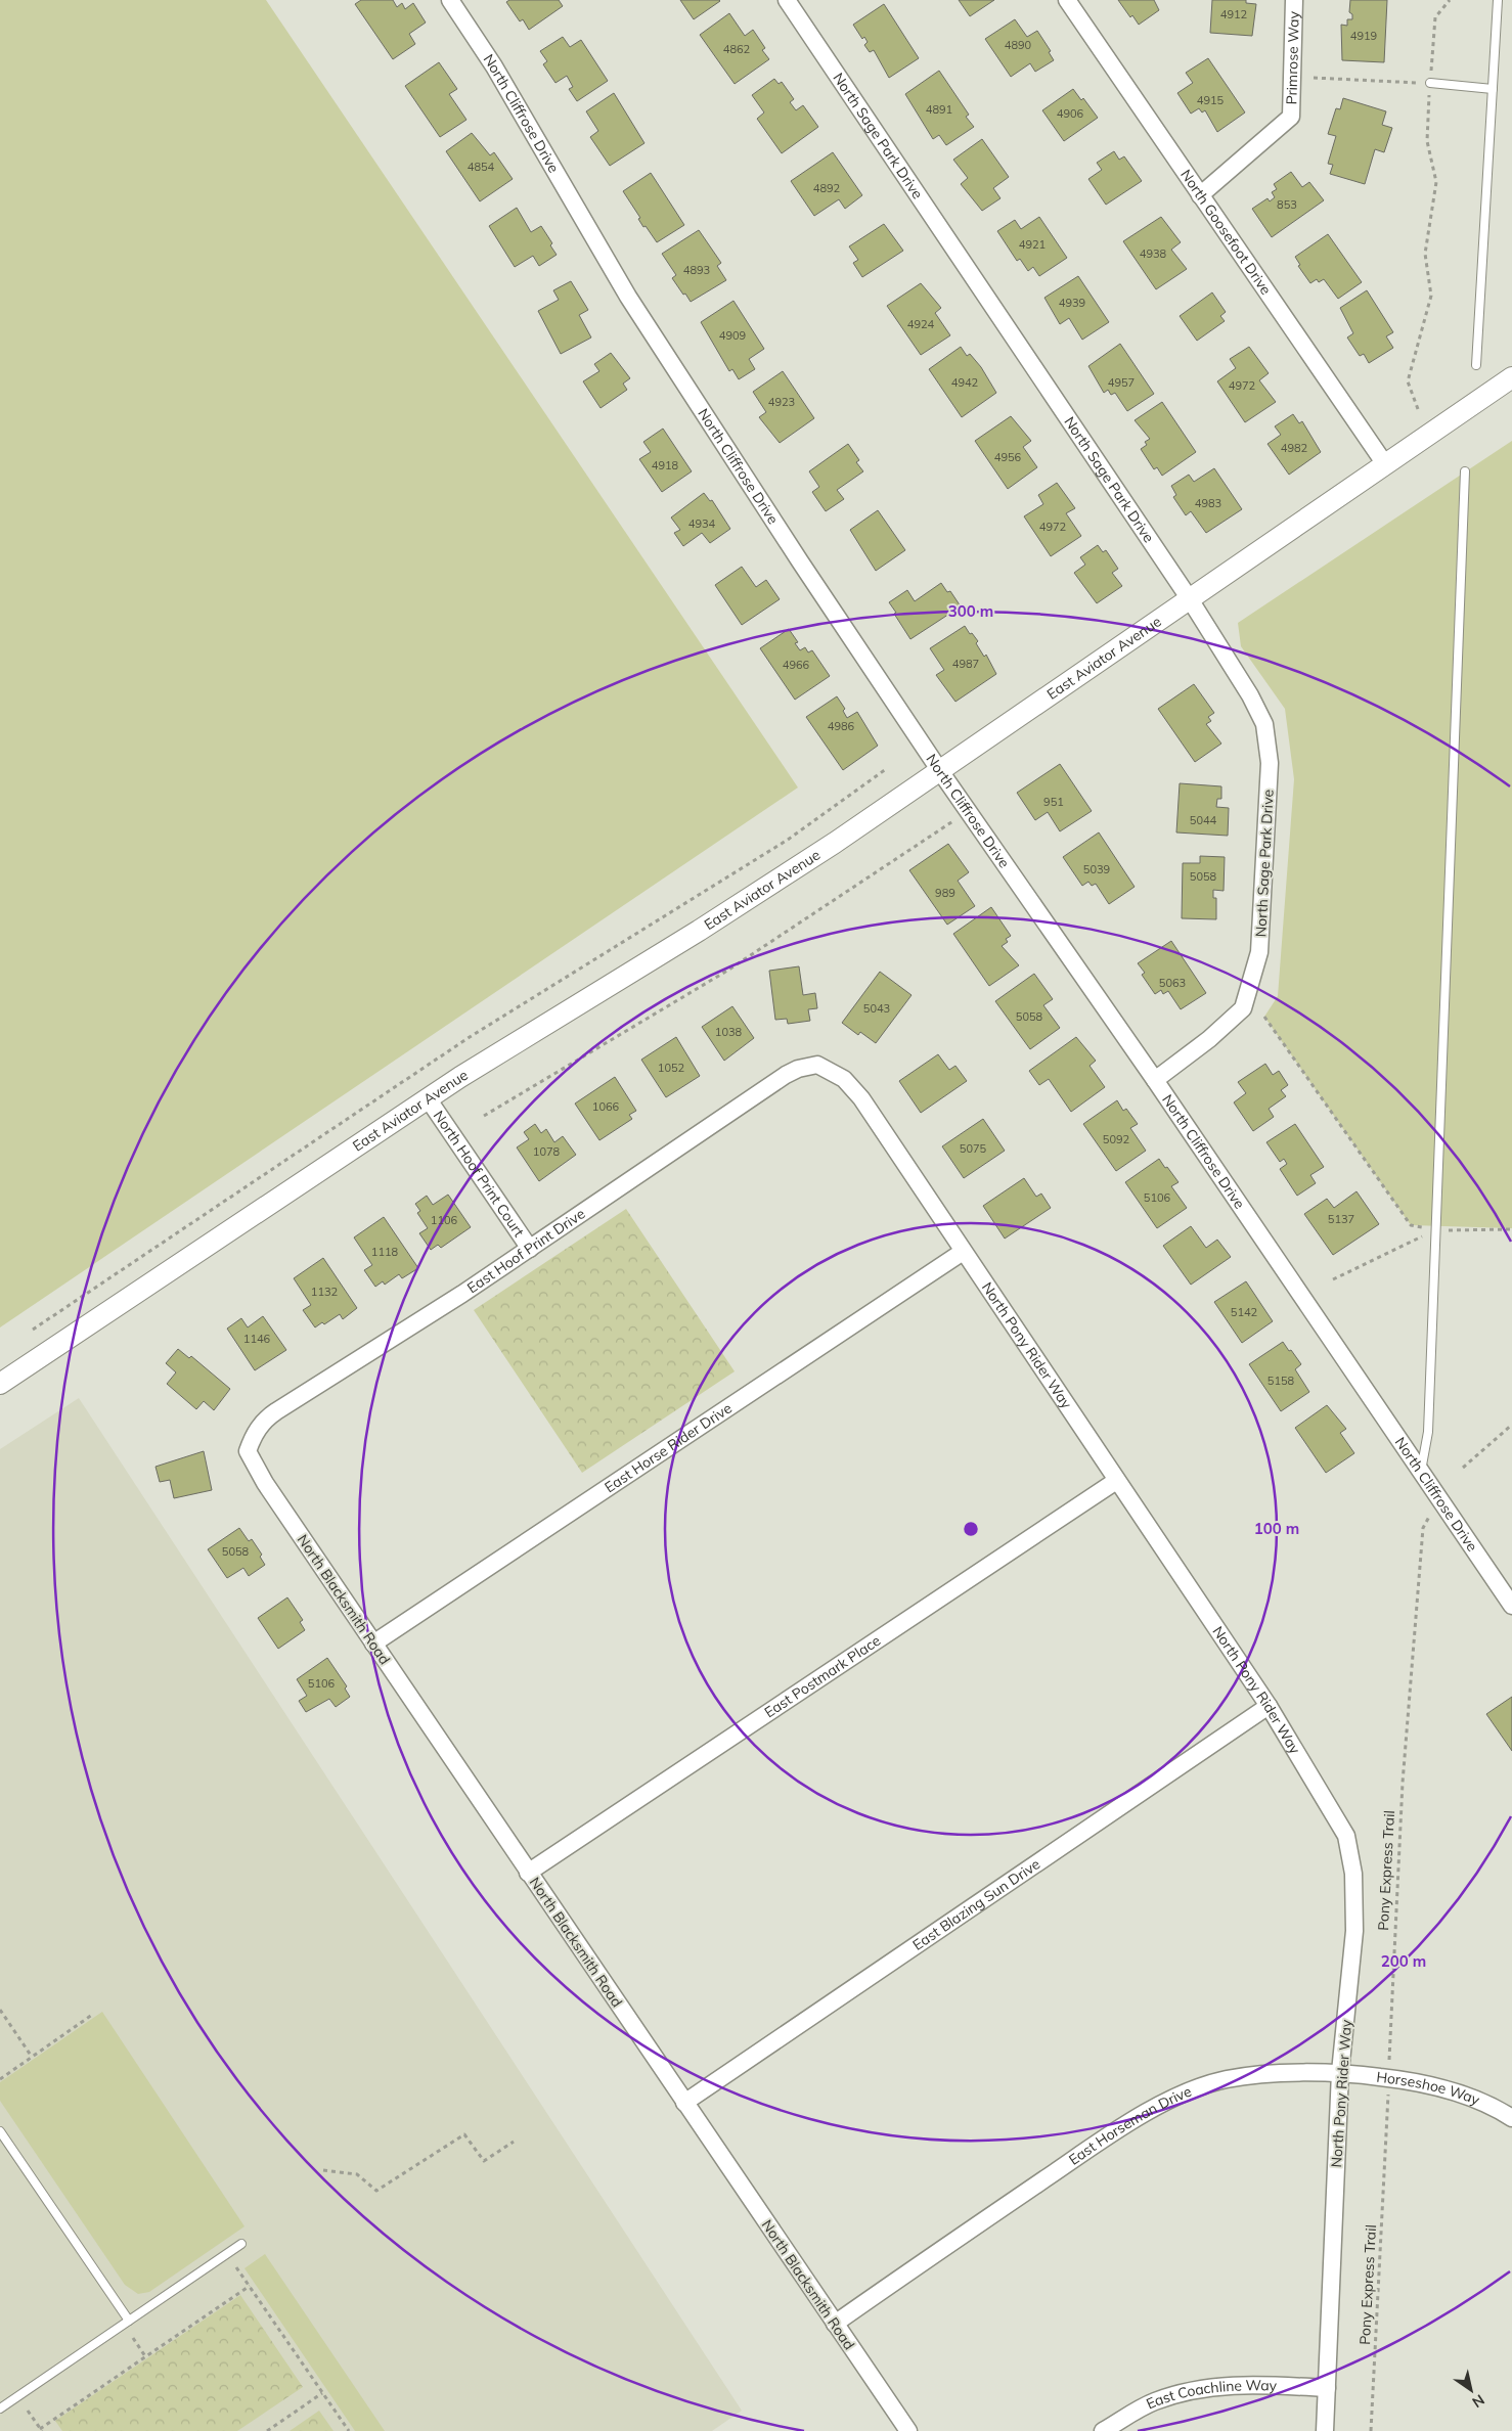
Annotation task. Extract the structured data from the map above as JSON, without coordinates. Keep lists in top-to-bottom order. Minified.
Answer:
{"streets":{"street":["Primrose Way","North Cliffrose Drive","North Sage Park Drive","North Goosefoot Drive","East Aviator Avenue","North Hoof Print Court","East Hoof Print Drive","North Pony Rider Way","East Horse Rider Drive","North Blacksmith Road","East Postmark Place","East Blazing Sun Drive","Horseshoe Way","East Horseman Drive","East Coachline Way"],"path":["Pony Express Trail"]},"crossings":[["Primrose Way","North Goosefoot Drive"],["North Cliffrose Drive","North Sage Park Drive"],["North Cliffrose Drive","East Aviator Avenue"],["North Cliffrose Drive","Pony Express Trail"],["North Sage Park Drive","East Aviator Avenue"],["North Goosefoot Drive","East Aviator Avenue"],["East Aviator Avenue","North Hoof Print Court"],["North Hoof Print Court","East Hoof Print Drive"],["East Hoof Print Drive","North Pony Rider Way"],["East Hoof Print Drive","North Blacksmith Road"],["North Pony Rider Way","East Horse Rider Drive"],["North Pony Rider Way","East Postmark Place"],["North Pony Rider Way","East Blazing Sun Drive"],["North Pony Rider Way","Horseshoe Way"],["North Pony Rider Way","East Horseman Drive"],["North Pony Rider Way","East Coachline Way"],["East Horse Rider Drive","North Blacksmith Road"],["North Blacksmith Road","East Postmark Place"],["North Blacksmith Road","East Blazing Sun Drive"],["North Blacksmith Road","East Horseman Drive"],["Pony Express Trail","Horseshoe Way"],["Horseshoe Way","East Horseman Drive"]],"house_numbers":["4912","4919","4890","4862","4915","4891","4906","4854","4892","853","4921","4938","4893","4939","4924","4909","4942","4957","4972","4923","4982","4956","4918","4983","4934","4972","4987","4966","4986","951","5044","5039","5058","989","5063","5043","5058","1038","1052","1066","5092","5075","1078","5106","5137","1106","1118","1132","5142","1146","5158","5058","5106"],"north":"bottom right","rings":["300 m","100 m","200 m"]}
